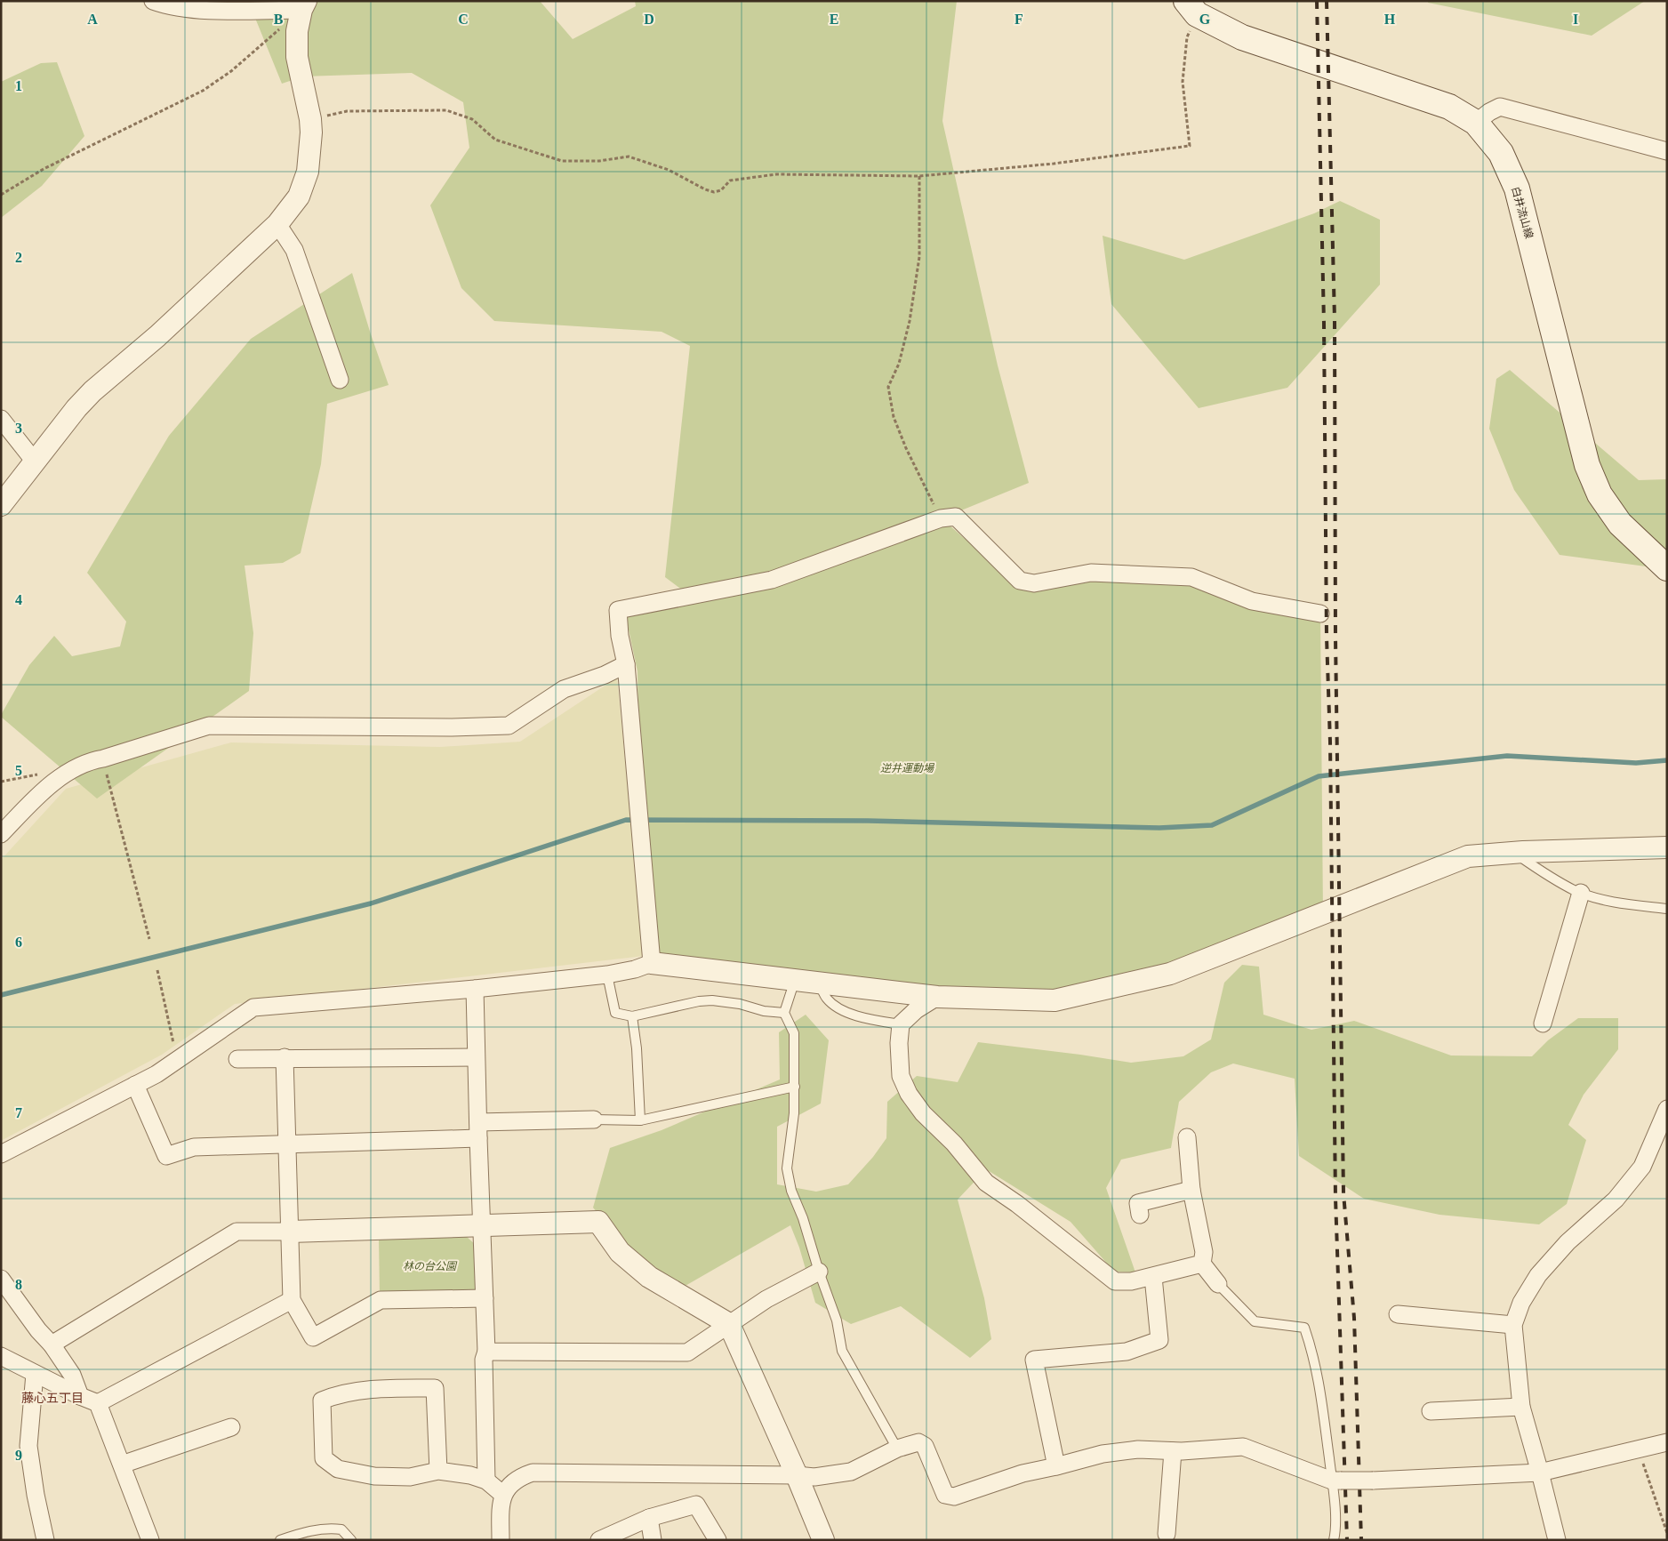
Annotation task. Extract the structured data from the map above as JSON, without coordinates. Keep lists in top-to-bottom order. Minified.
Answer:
{"streets":{"main road":["白井流山線"]},"districts":["藤心五丁目"],"parks":["逆井運動場","林の台公園"],"grid":{"columns":["A","B","C","D","E","F","G","H","I"],"rows":["1","2","3","4","5","6","7","8","9"]}}
